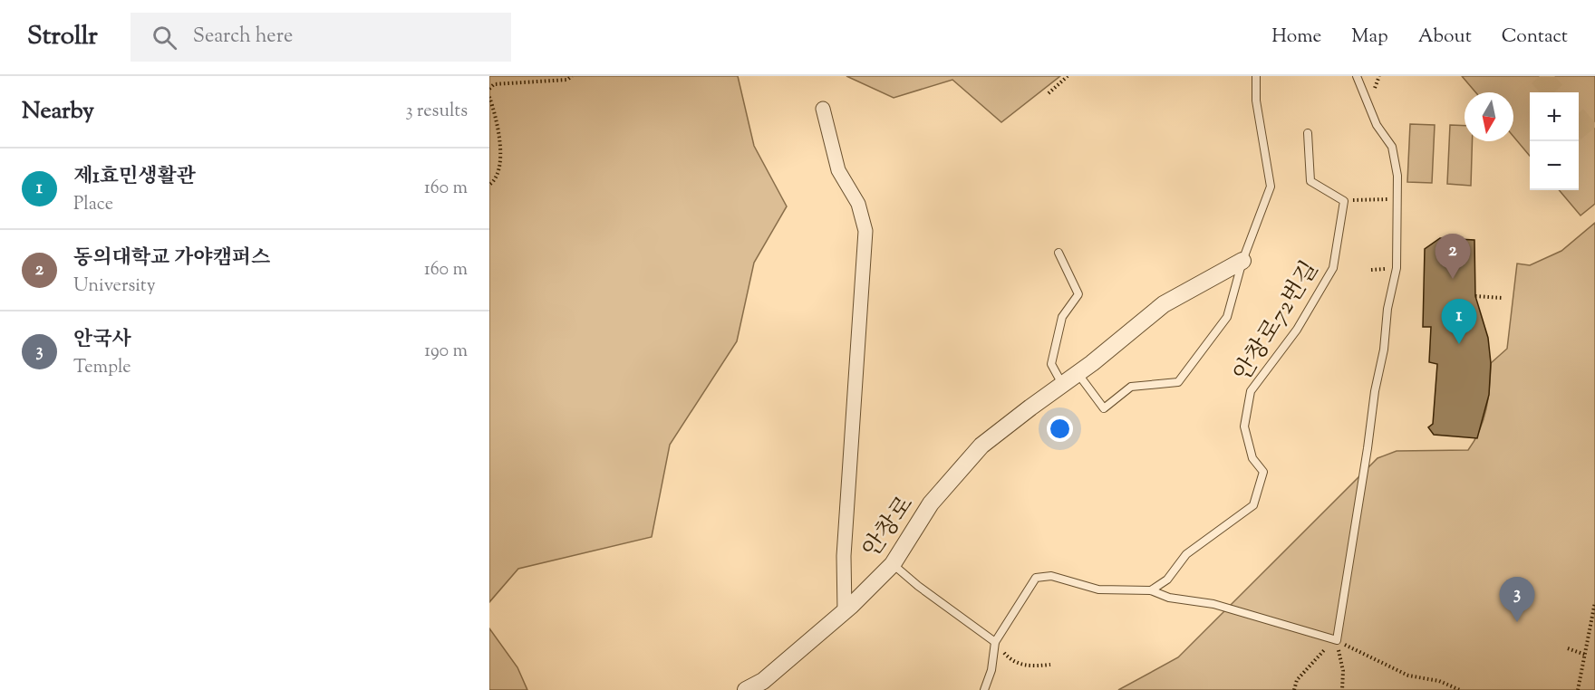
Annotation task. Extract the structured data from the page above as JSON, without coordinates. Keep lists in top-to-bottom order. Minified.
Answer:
{"streets":{"street":["안창로"],"lane":["안창로72번길"]},"north":"bottom","page":{"header":"Strollr","search":"Search here","nav":["Home","Map","About","Contact"],"heading":["Nearby","3 results"],"map_buttons":["+","−"],"list":[{"mark":"1","name":"제1효민생활관","note":"Place","value":"160 m"},{"mark":"2","name":"동의대학교 가야캠퍼스","note":"University","value":"160 m"},{"mark":"3","name":"안국사","note":"Temple","value":"190 m"}],"pins":["2","1","3"]}}
